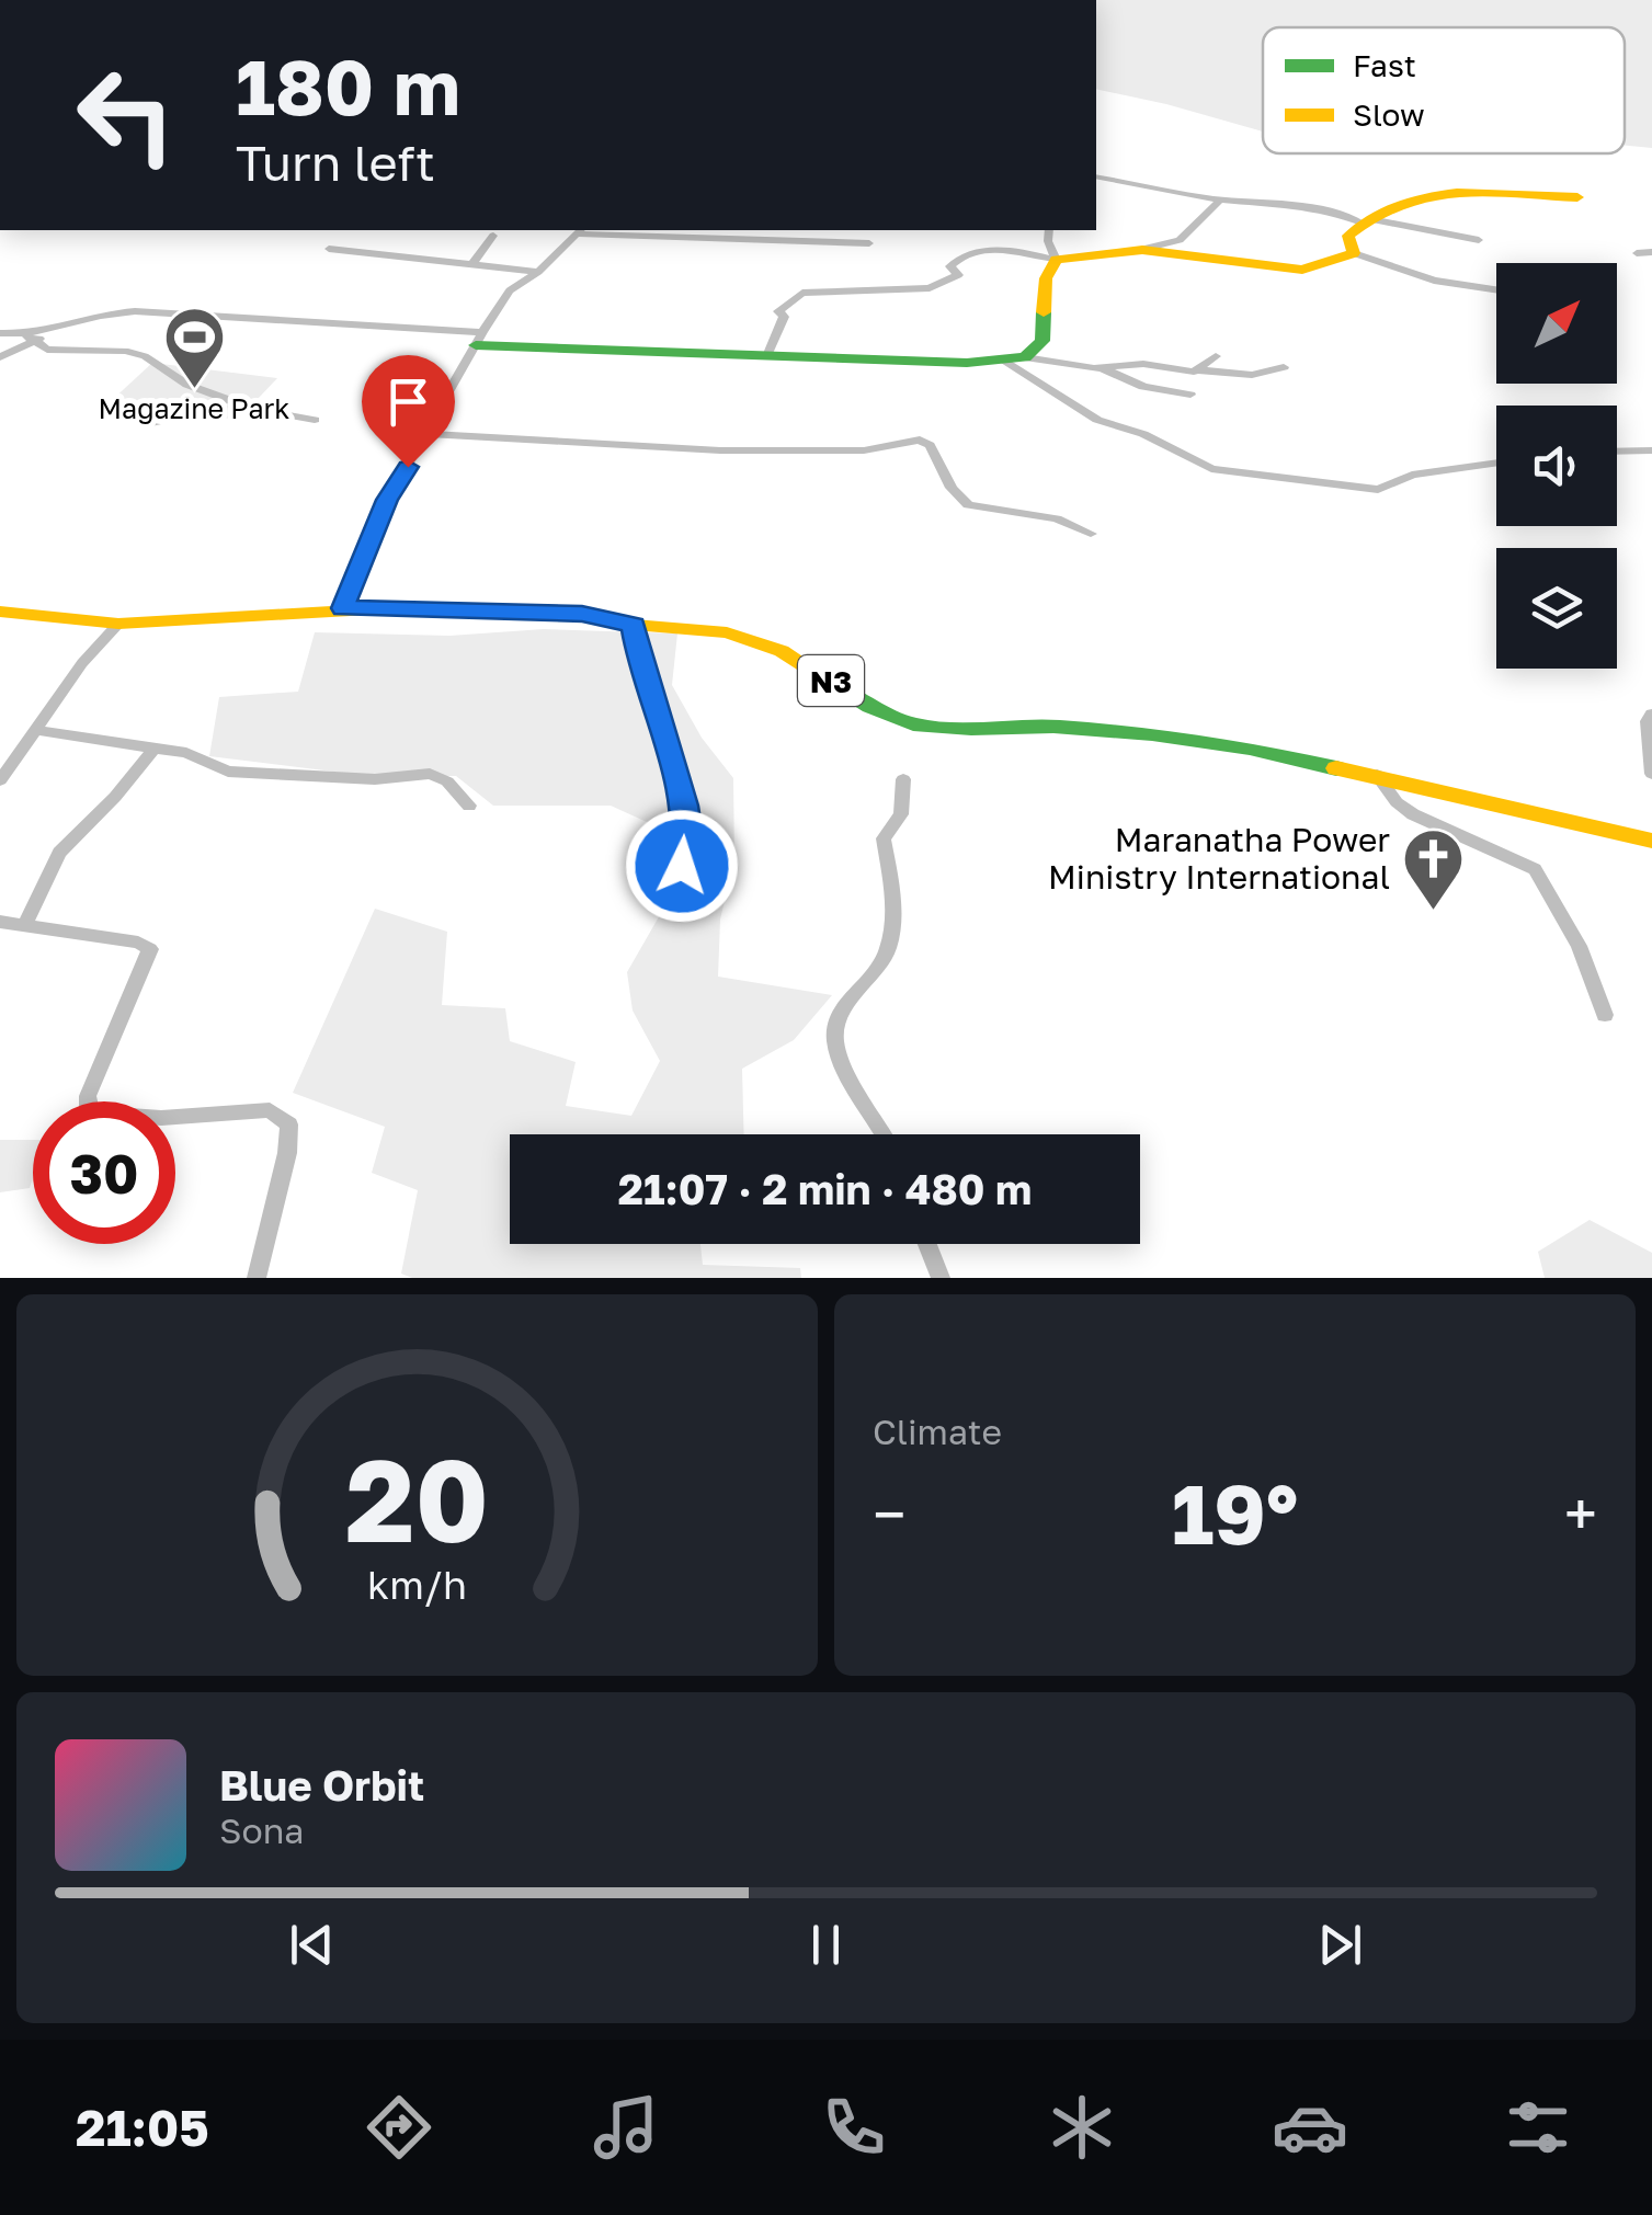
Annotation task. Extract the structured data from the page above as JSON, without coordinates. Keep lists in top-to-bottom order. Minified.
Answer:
{"streets":{"street":["N3"]},"places":{"sports":["Magazine Park"],"church":["Maranatha Power Ministry International"]},"legend":["Fast","Slow"],"north":"top right","page":{"turn":["180 m","Turn left"],"limit":"30","trip":"21:07 · 2 min · 480 m","tile":"Climate","heat":["−","19°","+"],"song":["Blue Orbit","Sona"],"tabs":"21:05","gauge":["20","km/h"]}}
